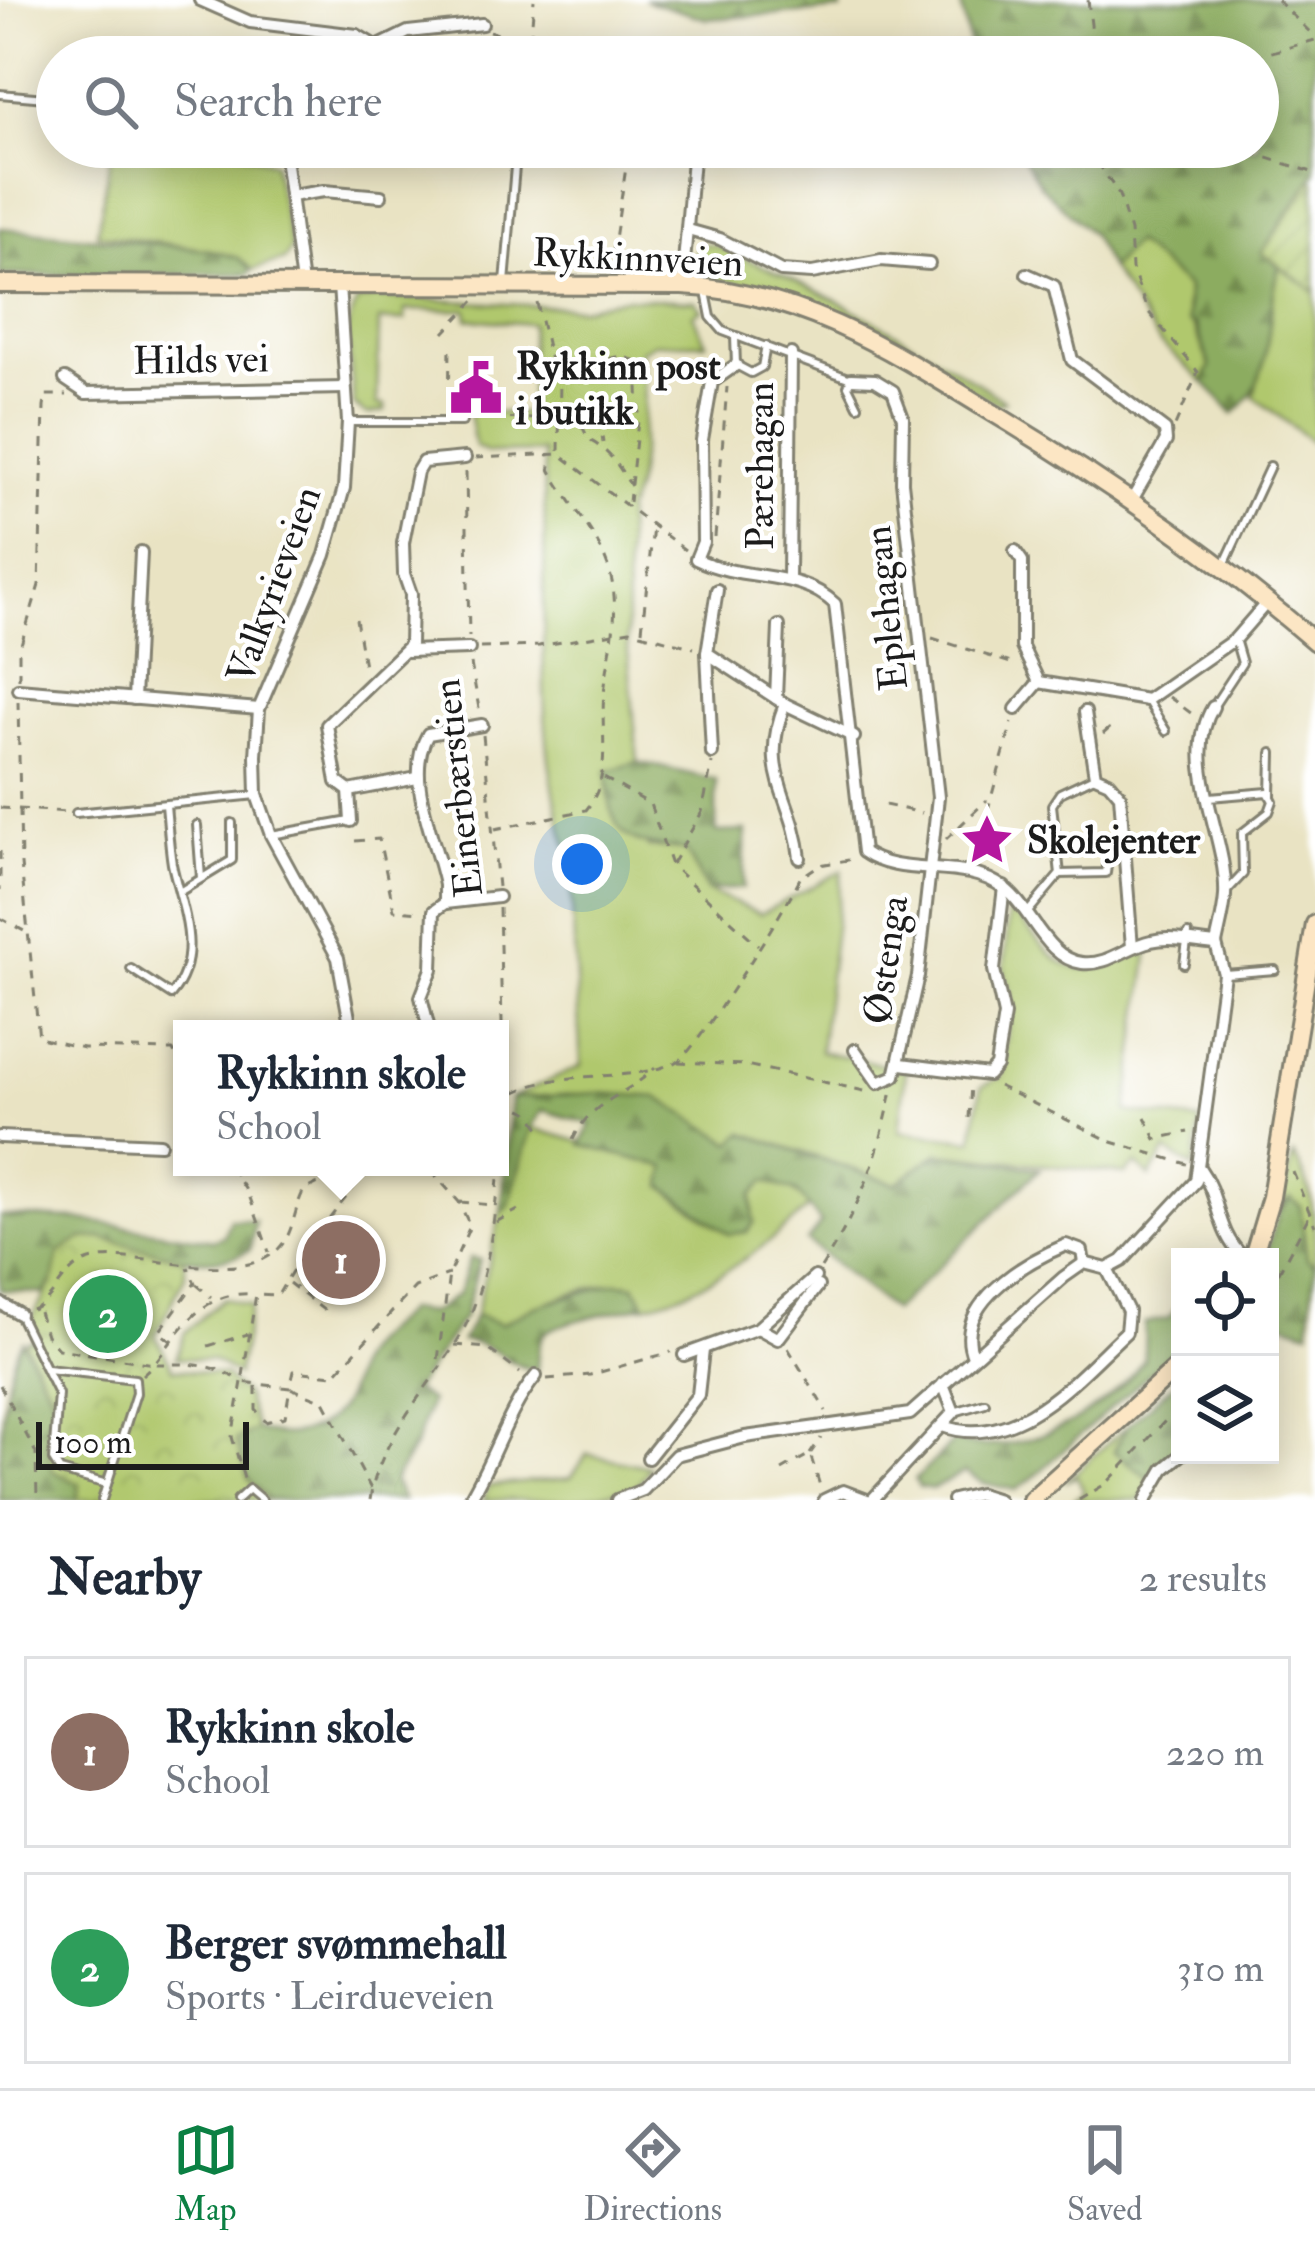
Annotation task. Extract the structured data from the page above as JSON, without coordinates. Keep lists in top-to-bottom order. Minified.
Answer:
{"streets":{"street":["Rykkinnveien","Hilds vei","Pærehagan","Valkyrieveien","Eplehagan","Østenga"],"path":["Einerbærstien"]},"crossings":[["Rykkinnveien","Pærehagan"],["Rykkinnveien","Valkyrieveien"],["Hilds vei","Valkyrieveien"],["Pærehagan","Eplehagan"],["Eplehagan","Østenga"]],"places":{"public building":["Rykkinn post i butikk"],"place":["Skolejenter"]},"scale_bar":"100 m","page":{"search":"Search here","popup":["Rykkinn skole","School"],"pins":["1","2"],"scale":"100 m","heading":["Nearby","2 results"],"list":[{"mark":"1","name":"Rykkinn skole","note":"School","value":"220 m"},{"mark":"2","name":"Berger svømmehall","note":"Sports · Leirdueveien","value":"310 m"}],"nav":["Map","Directions","Saved"]}}
